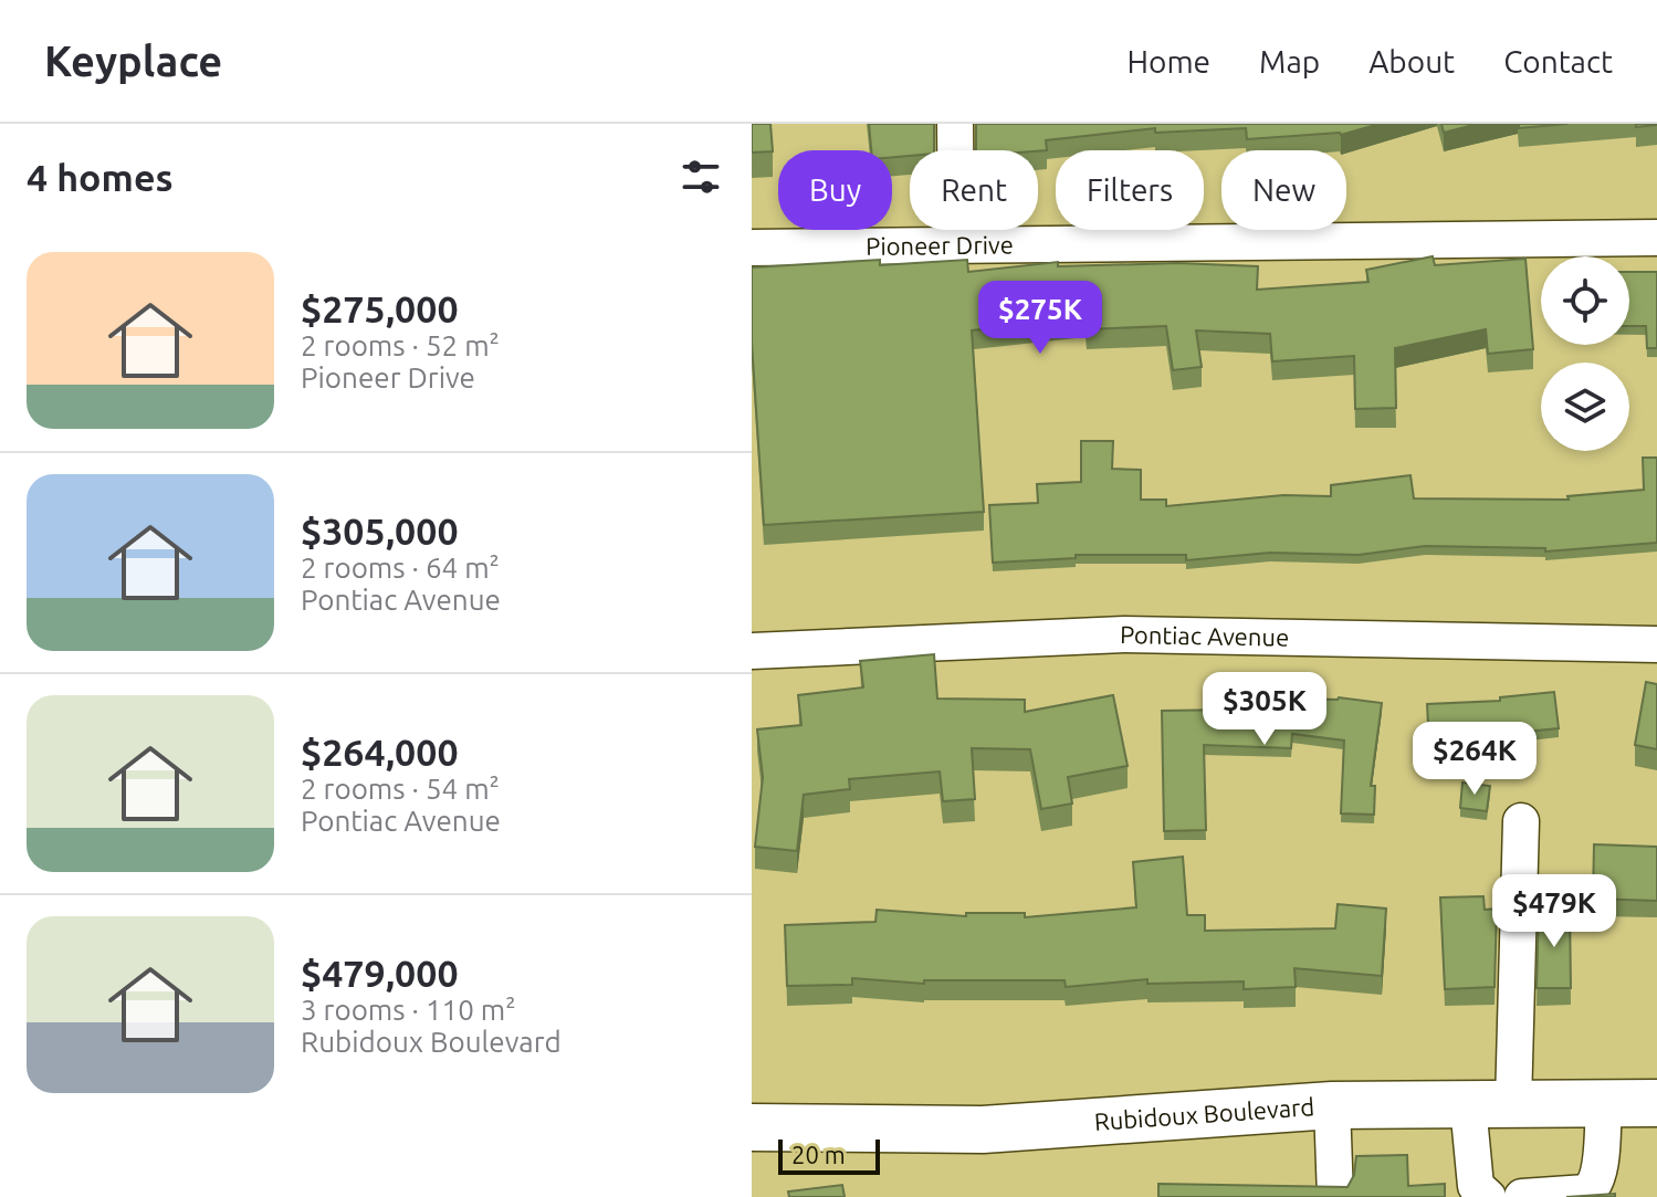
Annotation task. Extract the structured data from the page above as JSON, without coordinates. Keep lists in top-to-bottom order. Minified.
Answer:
{"streets":{"main road":["Rubidoux Boulevard"],"street":["Pioneer Drive","Pontiac Avenue"]},"scale_bar":"20 m","page":{"header":"Keyplace","nav":["Home","Map","About","Contact"],"heading":"4 homes","chip":["Buy","Rent","Filters","New"],"list":[{"name":"$275,000","note":"2 rooms · 52 m² · Pioneer Drive"},{"name":"$305,000","note":"2 rooms · 64 m² · Pontiac Avenue"},{"name":"$264,000","note":"2 rooms · 54 m² · Pontiac Avenue"},{"name":"$479,000","note":"3 rooms · 110 m² · Rubidoux Boulevard"}],"price":["$275K","$305K","$264K","$479K"],"scale":"20 m"}}
